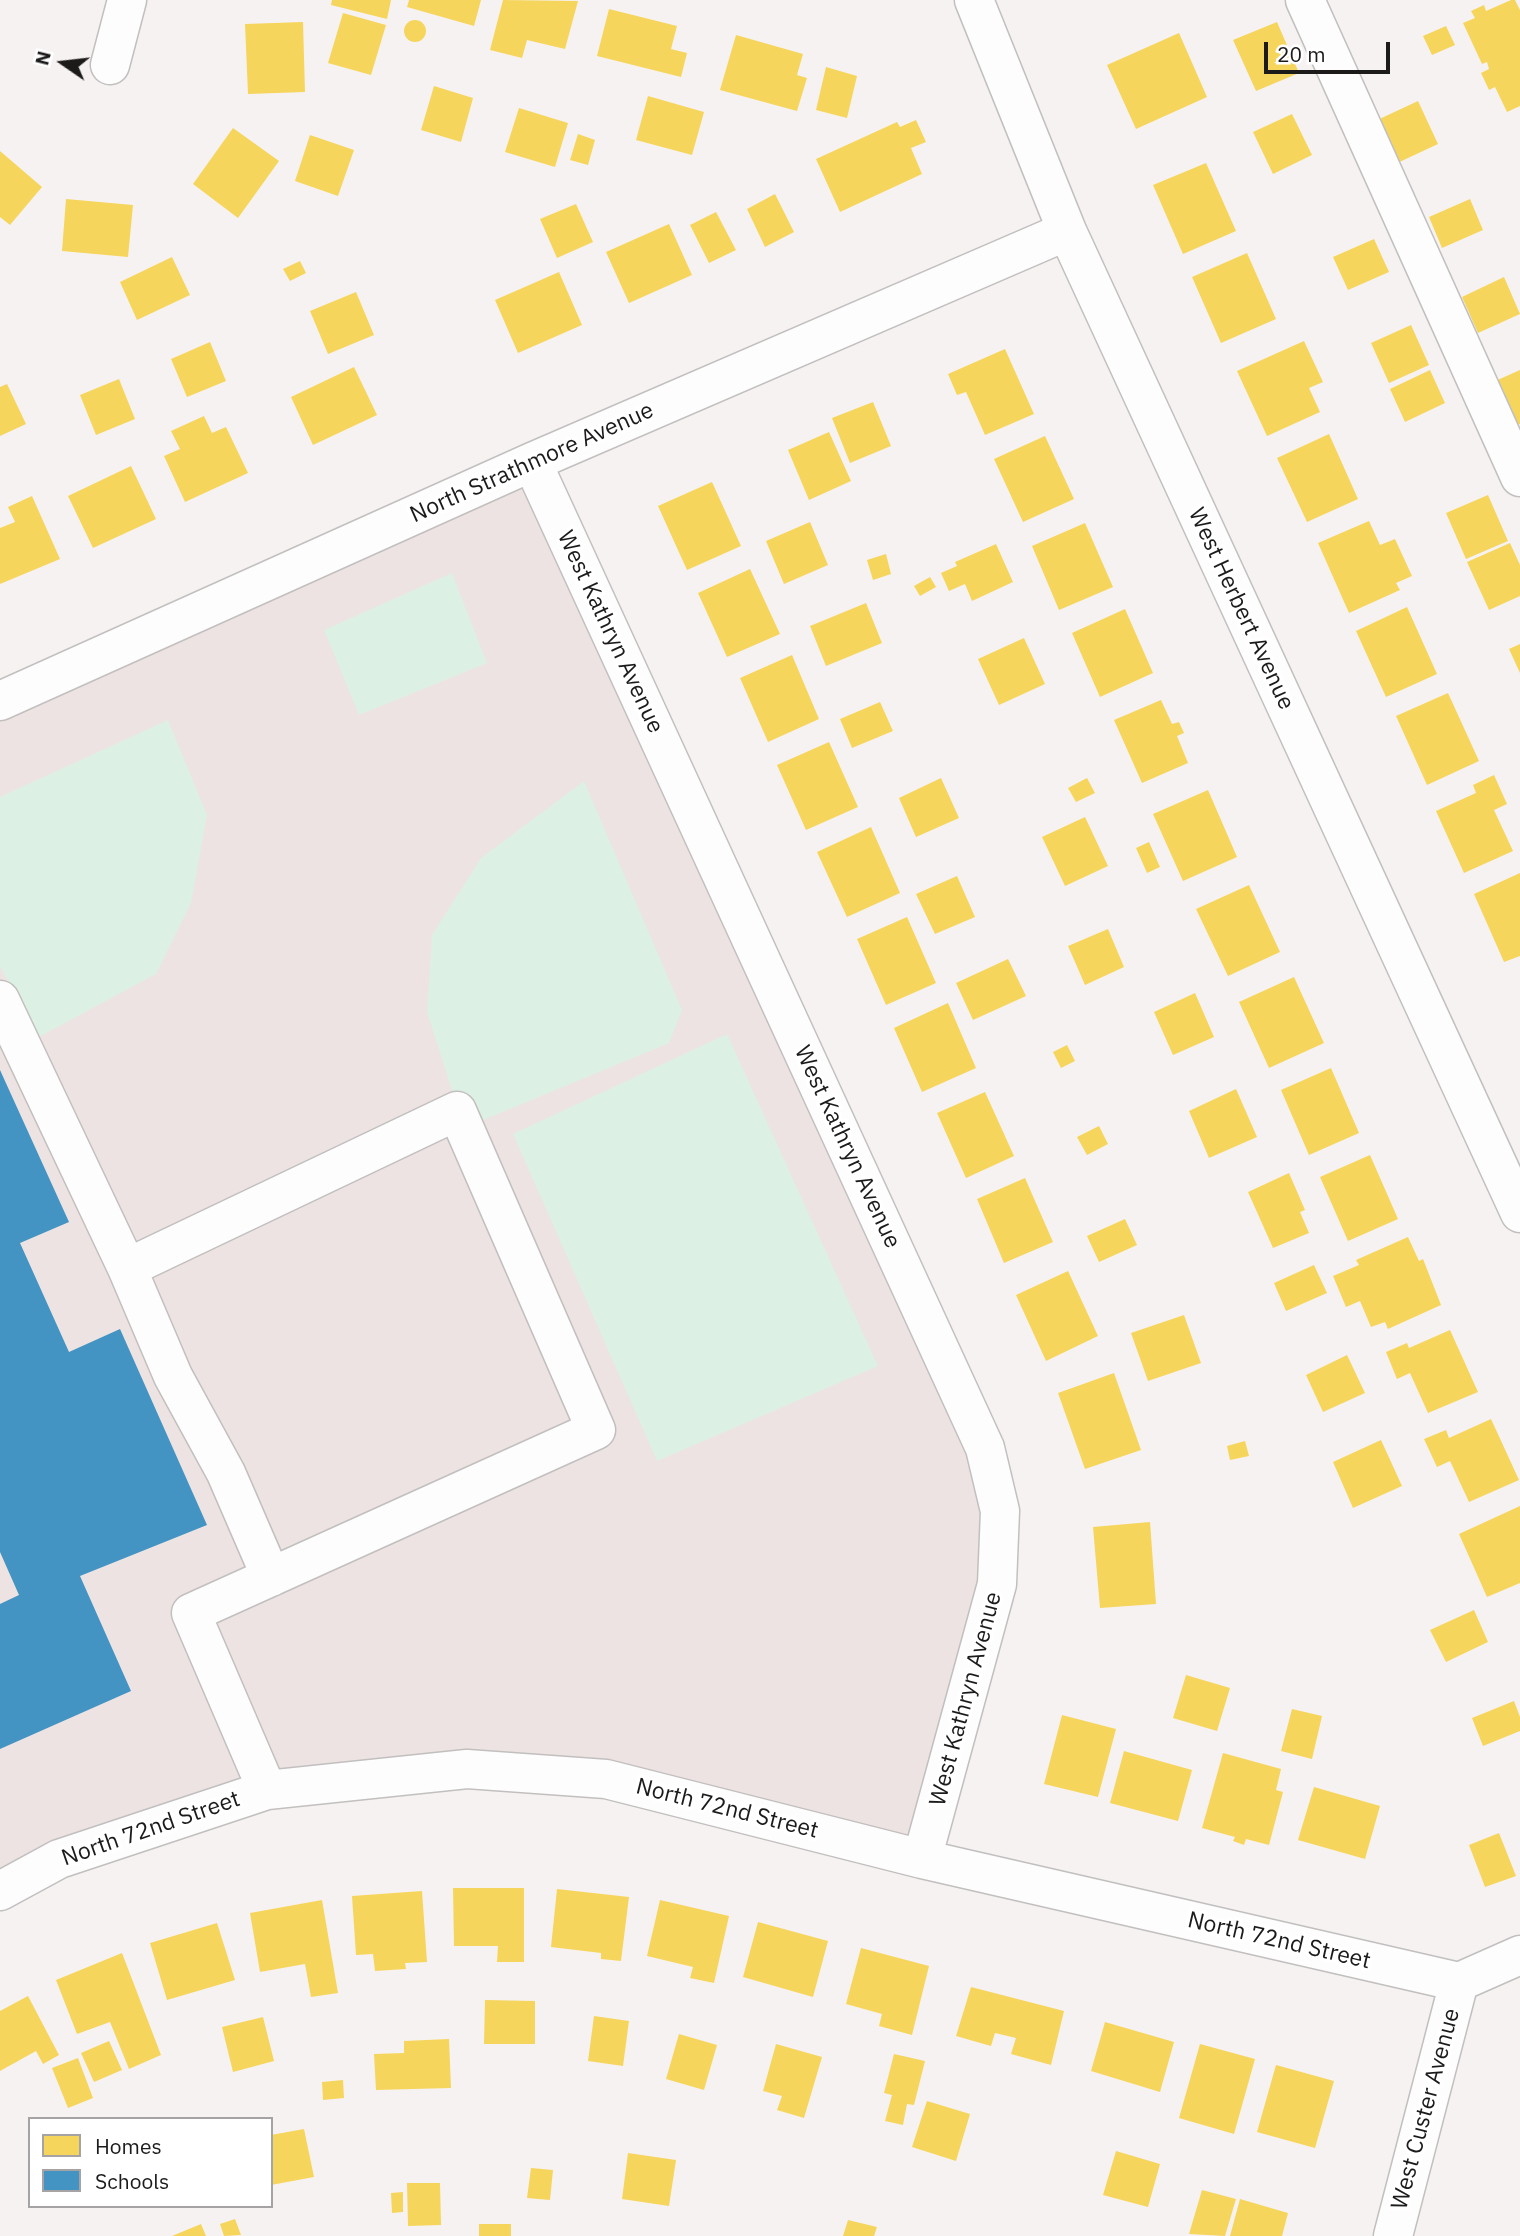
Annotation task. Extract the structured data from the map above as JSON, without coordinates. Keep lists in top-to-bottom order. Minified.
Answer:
{"streets":{"street":["North Strathmore Avenue","West Herbert Avenue","West Kathryn Avenue","North 72nd Street","West Custer Avenue"]},"crossings":[["North Strathmore Avenue","West Herbert Avenue"],["North Strathmore Avenue","West Kathryn Avenue"],["West Kathryn Avenue","North 72nd Street"],["North 72nd Street","West Custer Avenue"]],"legend":["Homes","Schools"],"scale_bar":"20 m","north":"left"}
